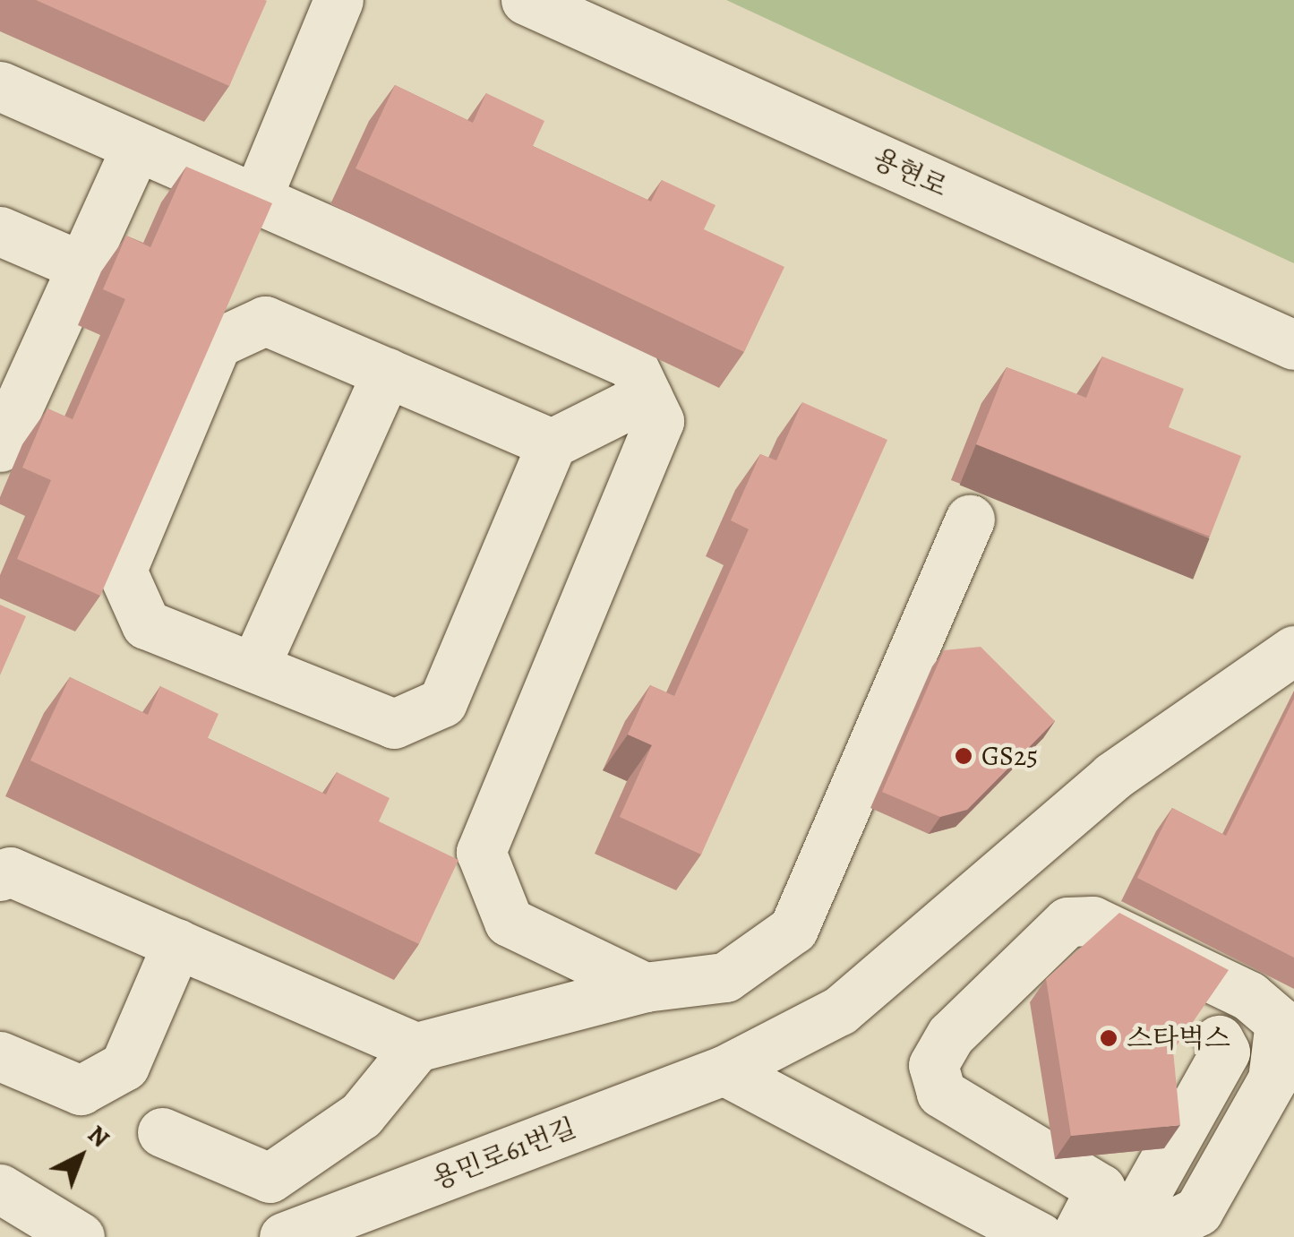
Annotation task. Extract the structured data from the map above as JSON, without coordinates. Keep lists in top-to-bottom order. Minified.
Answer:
{"streets":{"street":["용현로","용민로61번길"]},"places":["GS25","스타벅스"],"north":"top right"}
